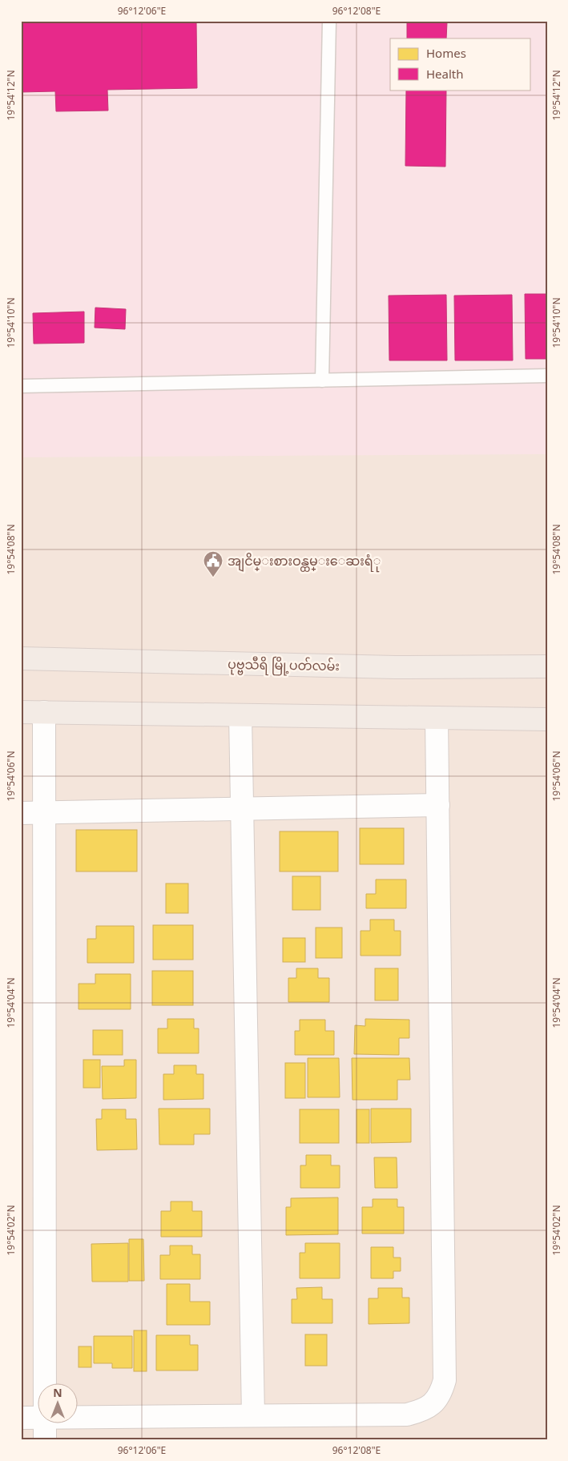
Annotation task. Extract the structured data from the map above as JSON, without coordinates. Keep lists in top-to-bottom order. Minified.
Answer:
{"streets":{"main road":["ပုဗ္ဗသီရိ မြို့ပတ်လမ်း"]},"places":{"public building":["အျငိမ္းစားဝန္ထမ္းေဆးရံု"]},"legend":["Homes","Health"],"north":"top","coordinates":["96°12'06\"E","96°12'08\"E","19°54'12\"N","19°54'10\"N","19°54'08\"N","19°54'06\"N","19°54'04\"N","19°54'02\"N"]}
